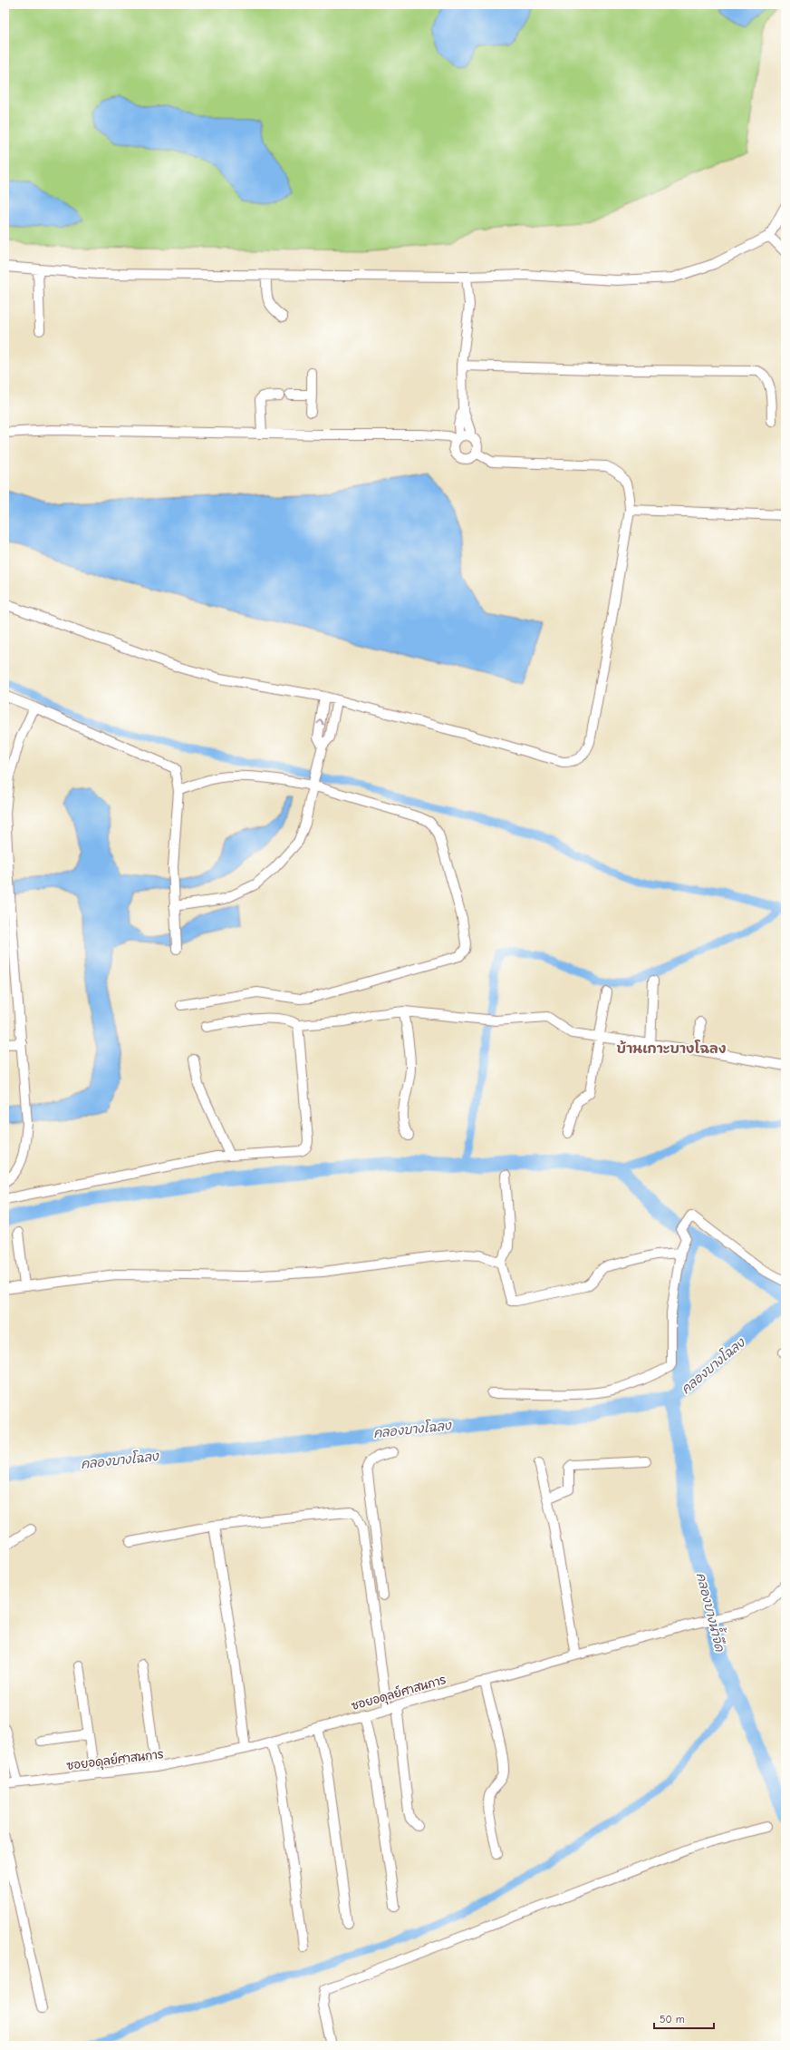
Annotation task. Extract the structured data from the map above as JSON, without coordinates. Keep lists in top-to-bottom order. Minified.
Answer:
{"streets":{"street":["ซอยอดุลย์ศาสนการ"]},"districts":["บ้านเกาะบางโฉลง"],"water":["คลองบางโฉลง","คลองบางน้ำจืด"],"scale_bar":"50 m"}
